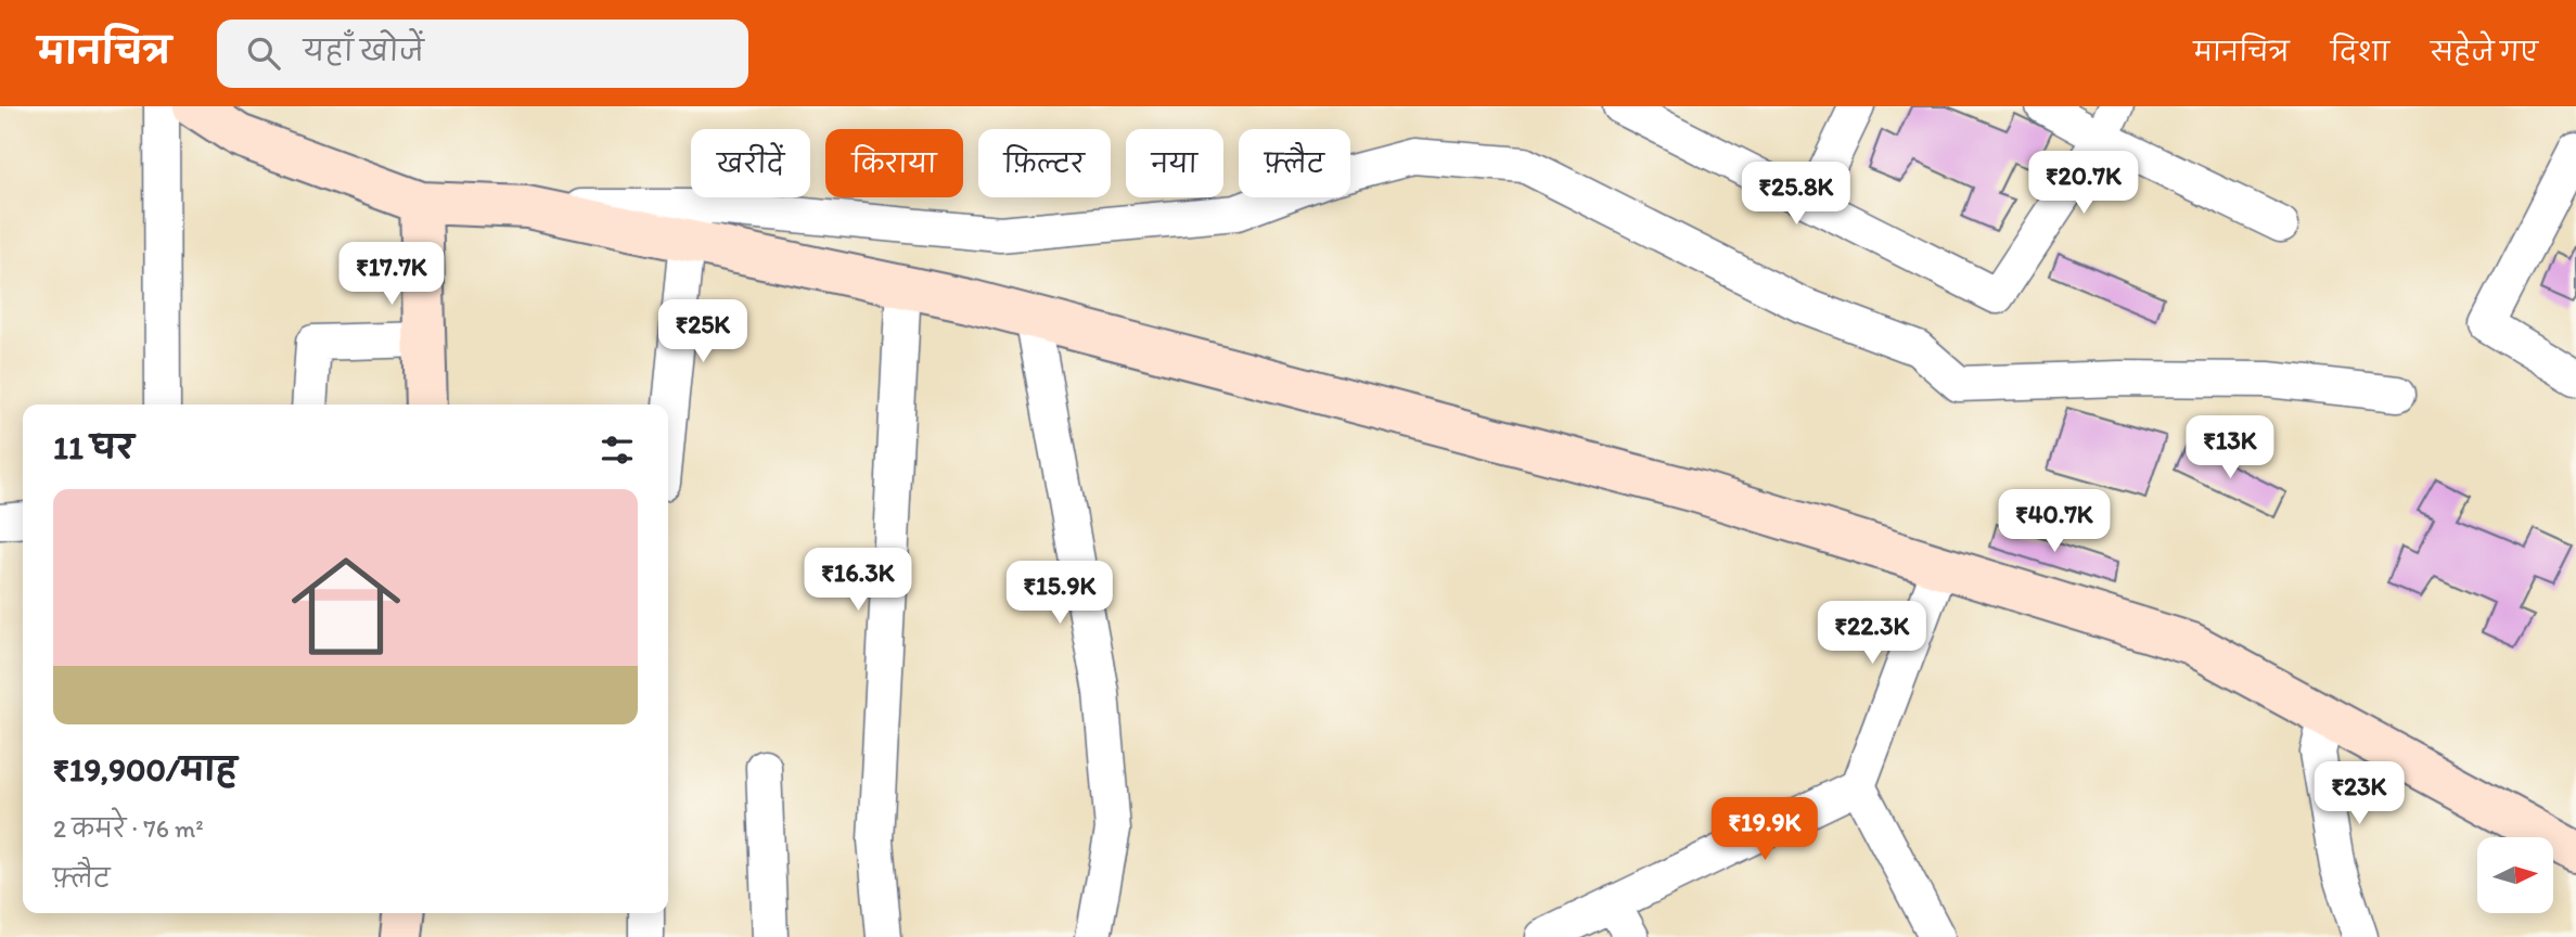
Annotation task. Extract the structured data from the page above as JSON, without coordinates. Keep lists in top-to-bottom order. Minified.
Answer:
{"north":"right","page":{"header":"मानचित्र","search":"यहाँ खोजें","nav":["मानचित्र","दिशा","सहेजे गए"],"chip":["खरीदें","किराया","फ़िल्टर","नया","फ़्लैट"],"price":["₹20.7K","₹25.8K","₹17.7K","₹25K","₹13K","₹40.7K","₹16.3K","₹15.9K","₹22.3K","₹23K","₹19.9K"],"heading":"11 घर","list":[{"name":"₹19,900/माह","note":"2 कमरे · 76 m² · फ़्लैट"}]}}
